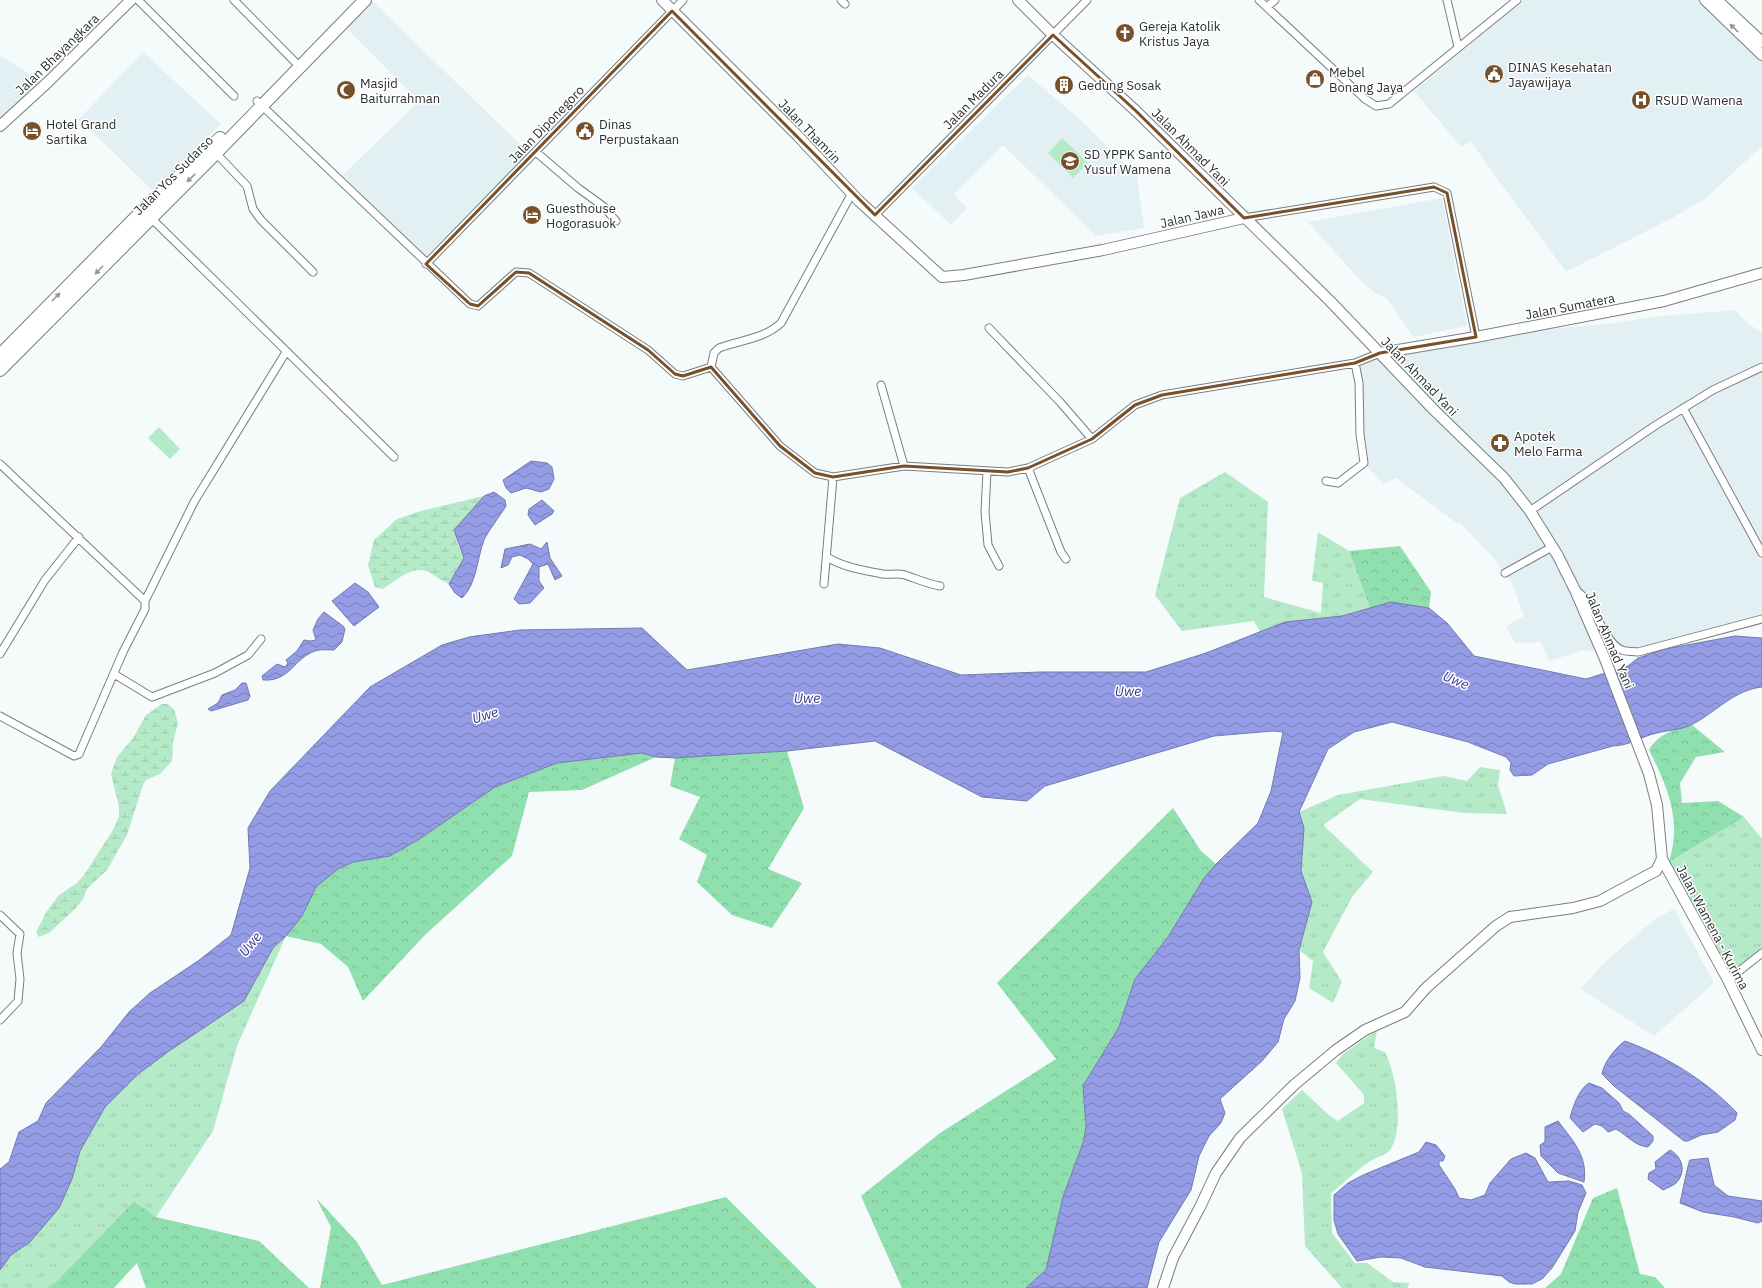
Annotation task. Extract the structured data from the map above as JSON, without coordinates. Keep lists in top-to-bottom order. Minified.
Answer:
{"streets":{"highway":["Jalan Yos Sudarso"],"main road":["Jalan Bhayangkara","Jalan Thamrin","Jalan Ahmad Yani","Jalan Jawa","Jalan Sumatera","Jalan Wamena - Kurima"],"street":["Jalan Madura","Jalan Diponegoro"]},"crossings":[["Jalan Madura","Jalan Thamrin"],["Jalan Madura","Jalan Ahmad Yani"],["Jalan Diponegoro","Jalan Thamrin"],["Jalan Thamrin","Jalan Jawa"],["Jalan Ahmad Yani","Jalan Jawa"],["Jalan Ahmad Yani","Jalan Sumatera"],["Jalan Ahmad Yani","Jalan Wamena - Kurima"],["Jalan Jawa","Jalan Sumatera"]],"water":["Uwe"],"places":{"church":["Gereja Katolik Kristus Jaya"],"public building":["DINAS Kesehatan Jayawijaya","Dinas Perpustakaan"],"shop":["Mebel Bonang Jaya"],"building":["Gedung Sosak"],"mosque":["Masjid Baiturrahman"],"hospital":["RSUD Wamena"],"hotel":["Hotel Grand Sartika","Guesthouse Hogorasuok"],"school or university":["SD YPPK Santo Yusuf Wamena"],"pharmacy":["Apotek Melo Farma"]}}
